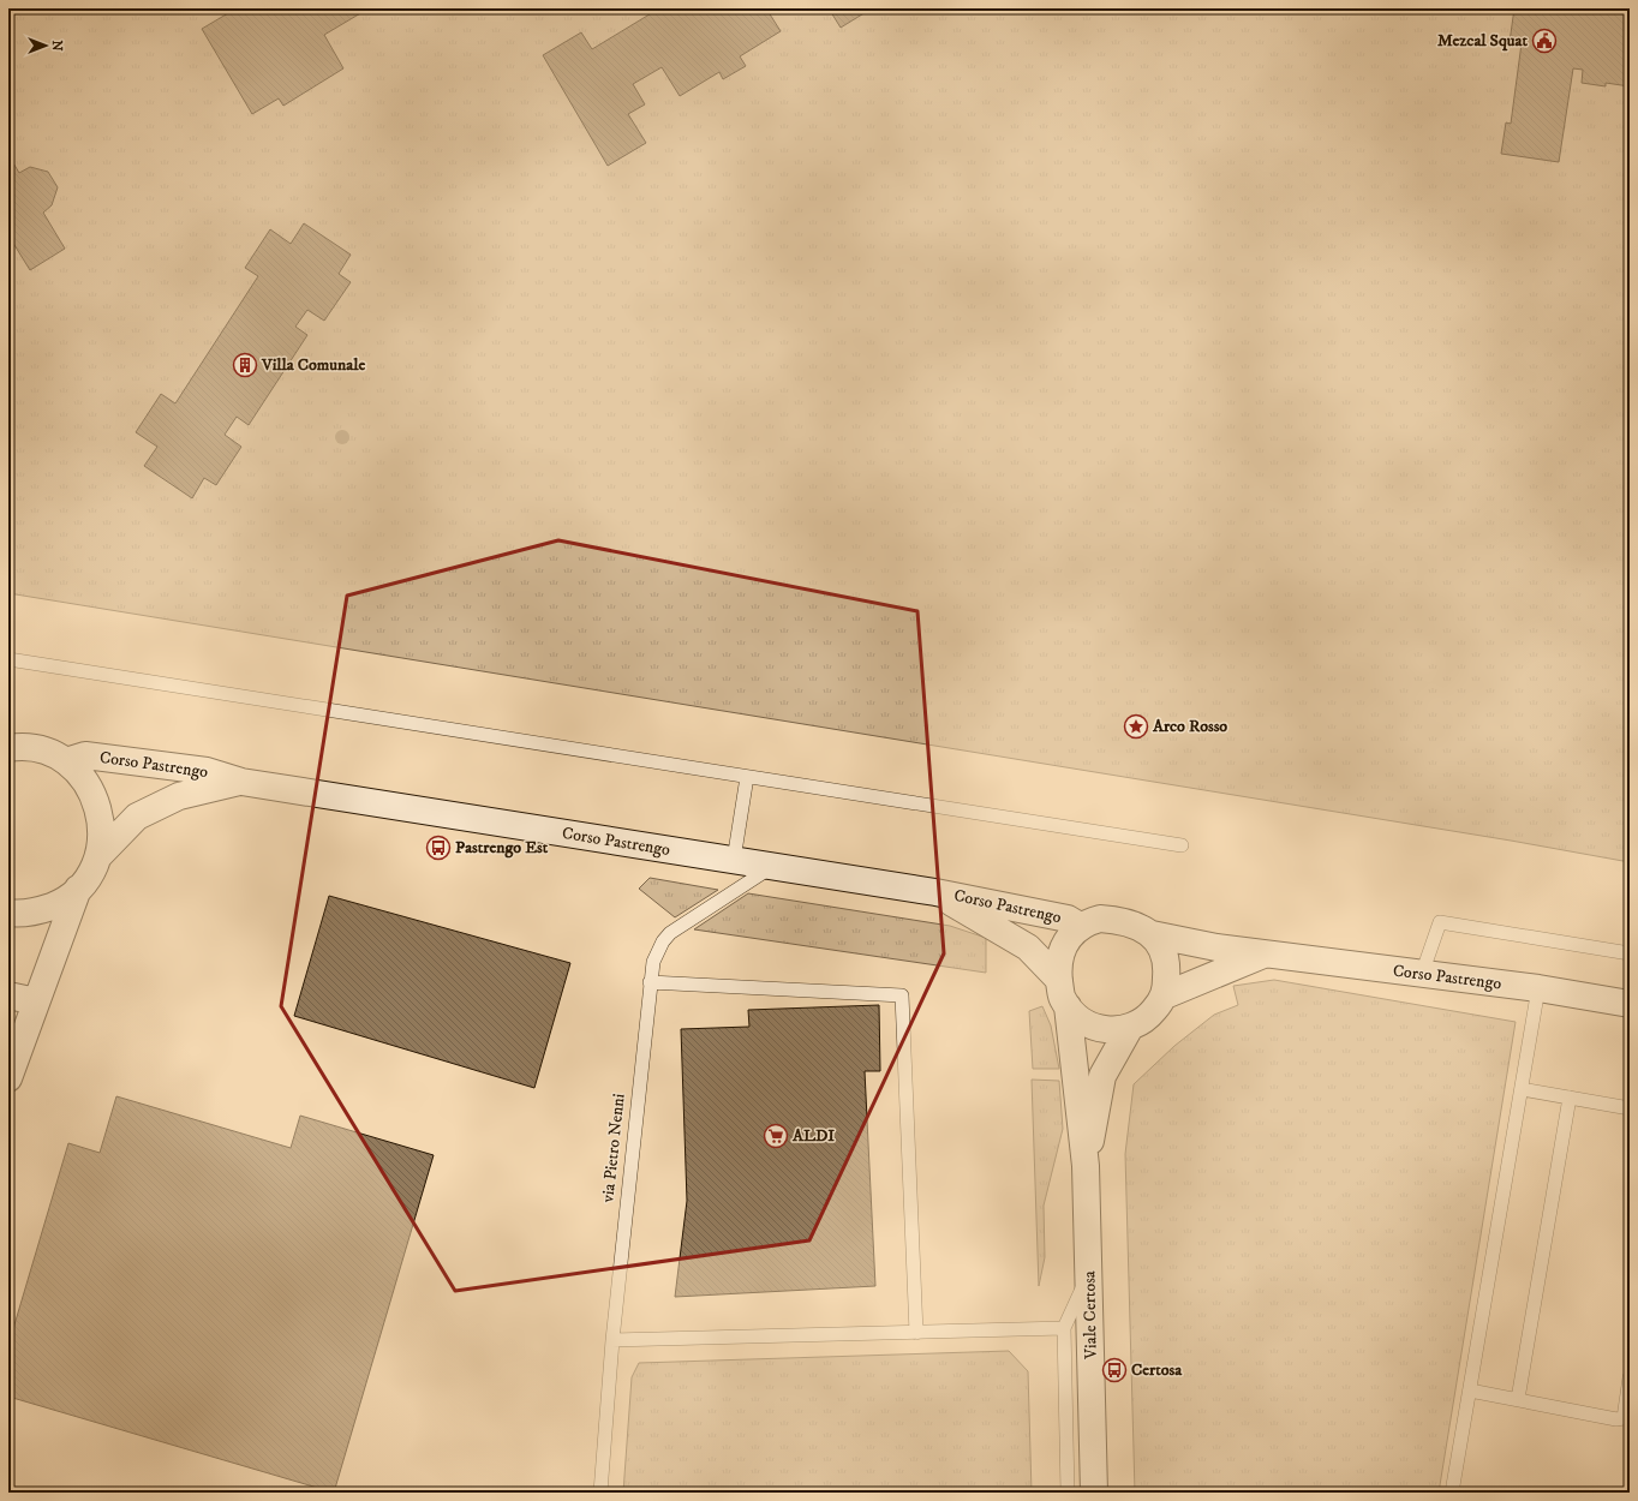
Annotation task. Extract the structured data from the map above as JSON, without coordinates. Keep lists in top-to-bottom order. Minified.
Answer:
{"streets":{"street":["Corso Pastrengo","Viale Certosa"],"lane":["via Pietro Nenni"]},"crossings":[["Corso Pastrengo","via Pietro Nenni"],["Corso Pastrengo","Viale Certosa"]],"places":{"public building":["Mezcal Squat"],"building":["Villa Comunale"],"place":["Arco Rosso"],"bus stop":["Pastrengo Est","Certosa"],"supermarket":["ALDI"]},"north":"right"}
